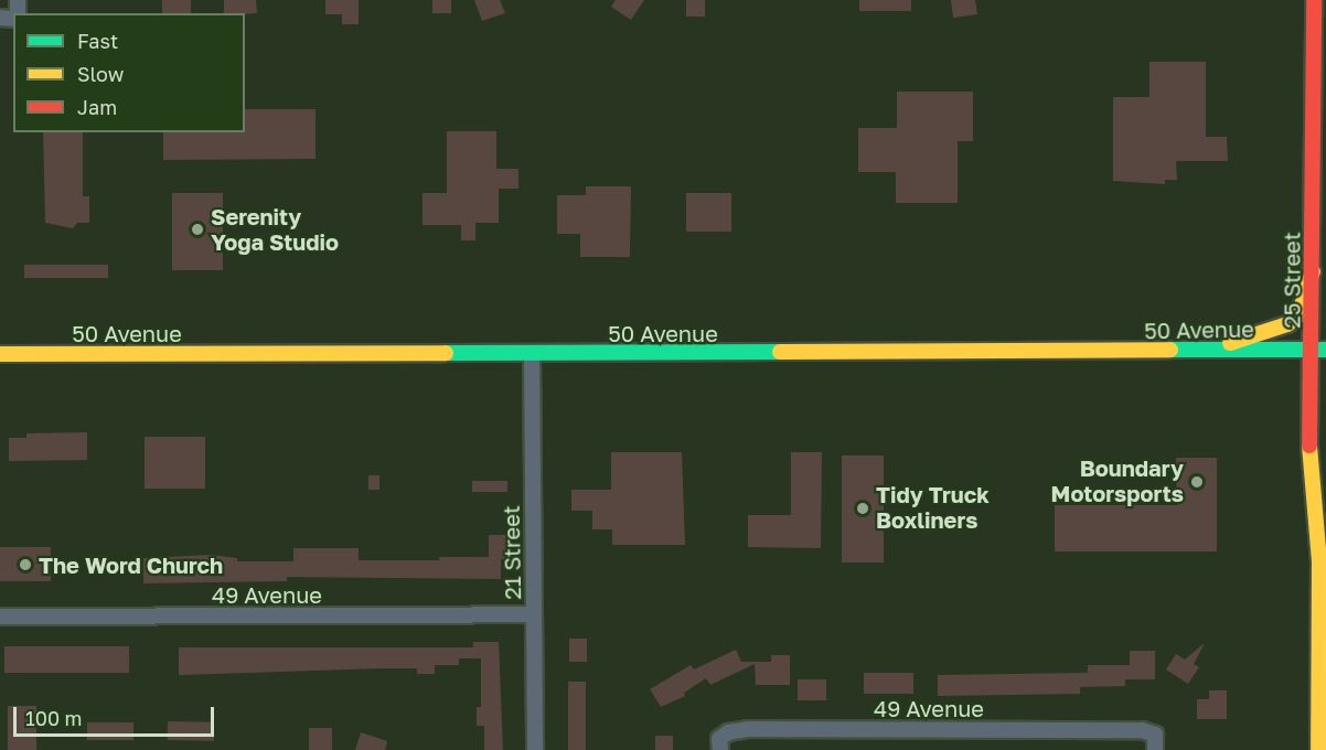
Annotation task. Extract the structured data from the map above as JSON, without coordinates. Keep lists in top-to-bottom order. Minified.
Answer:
{"streets":{"main road":["25 Street","50 Avenue"],"street":["21 Street","49 Avenue"]},"crossings":[["25 Street","50 Avenue"],["50 Avenue","21 Street"],["21 Street","49 Avenue"]],"places":["Serenity Yoga Studio","Boundary Motorsports","Tidy Truck Boxliners","The Word Church"],"legend":["Fast","Slow","Jam"],"scale_bar":"100 m"}
